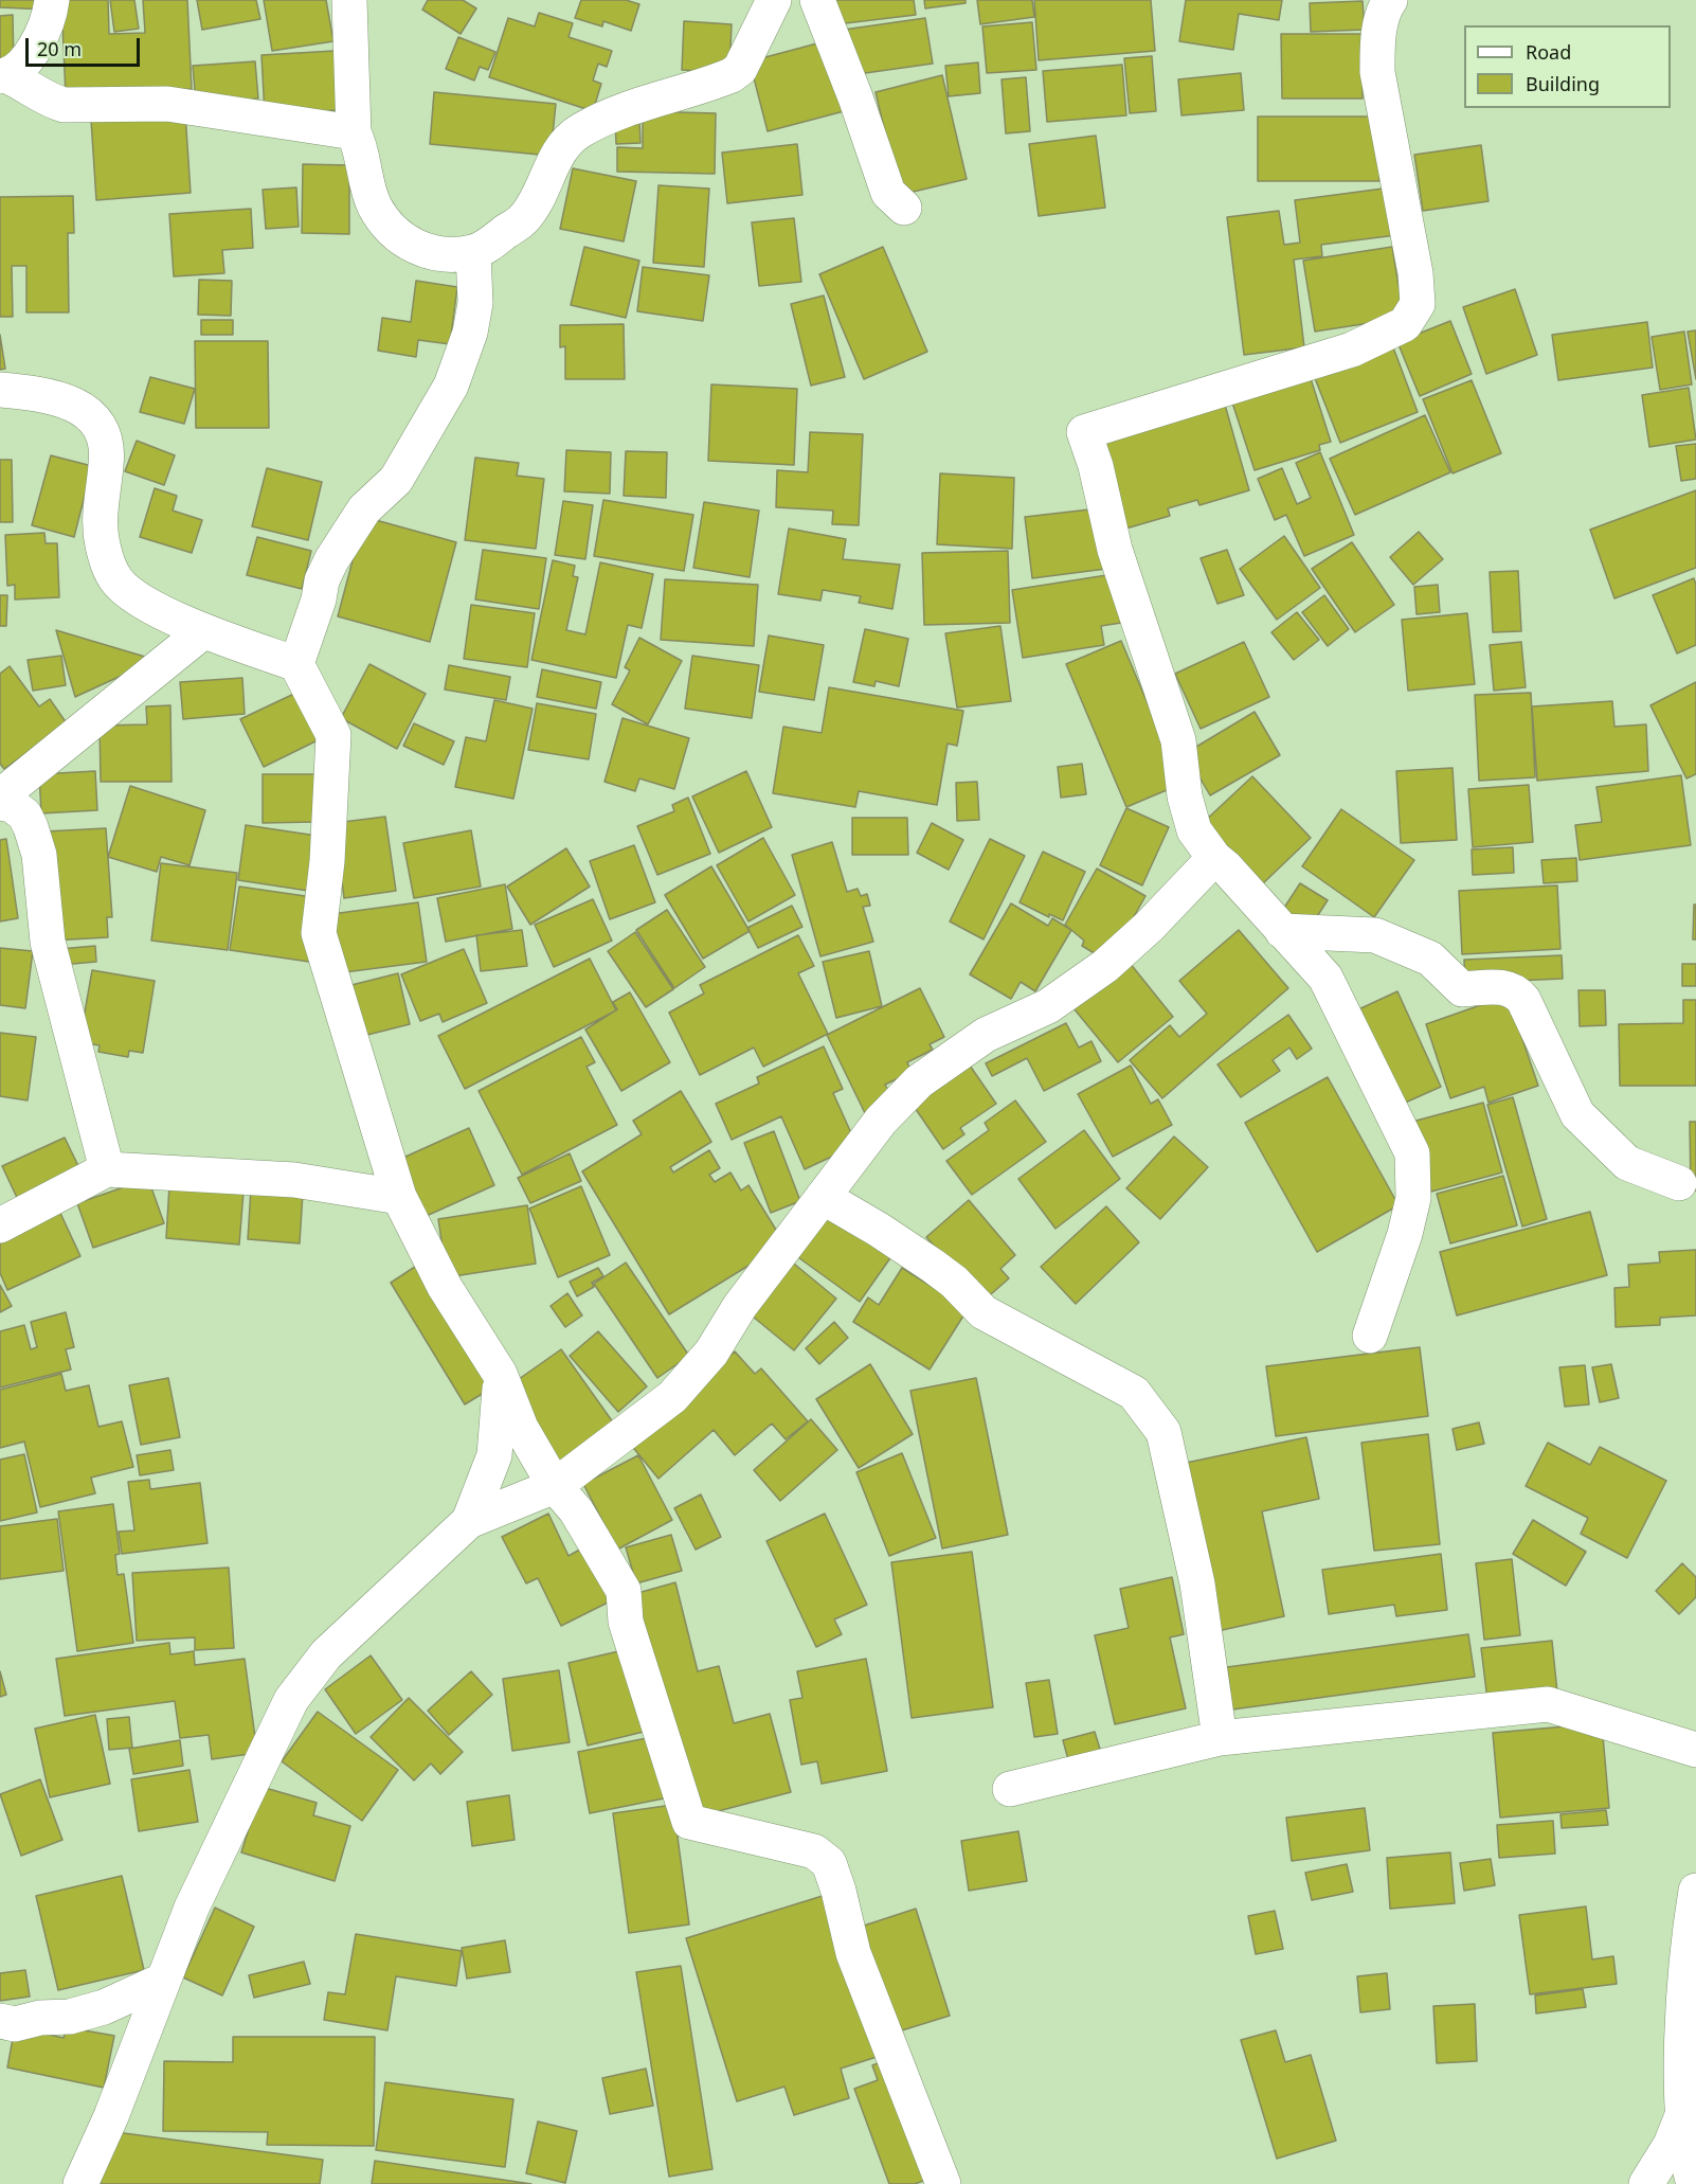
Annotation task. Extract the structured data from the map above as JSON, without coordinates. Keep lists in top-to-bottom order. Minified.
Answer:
{"legend":["Road","Building"],"scale_bar":"20 m"}
